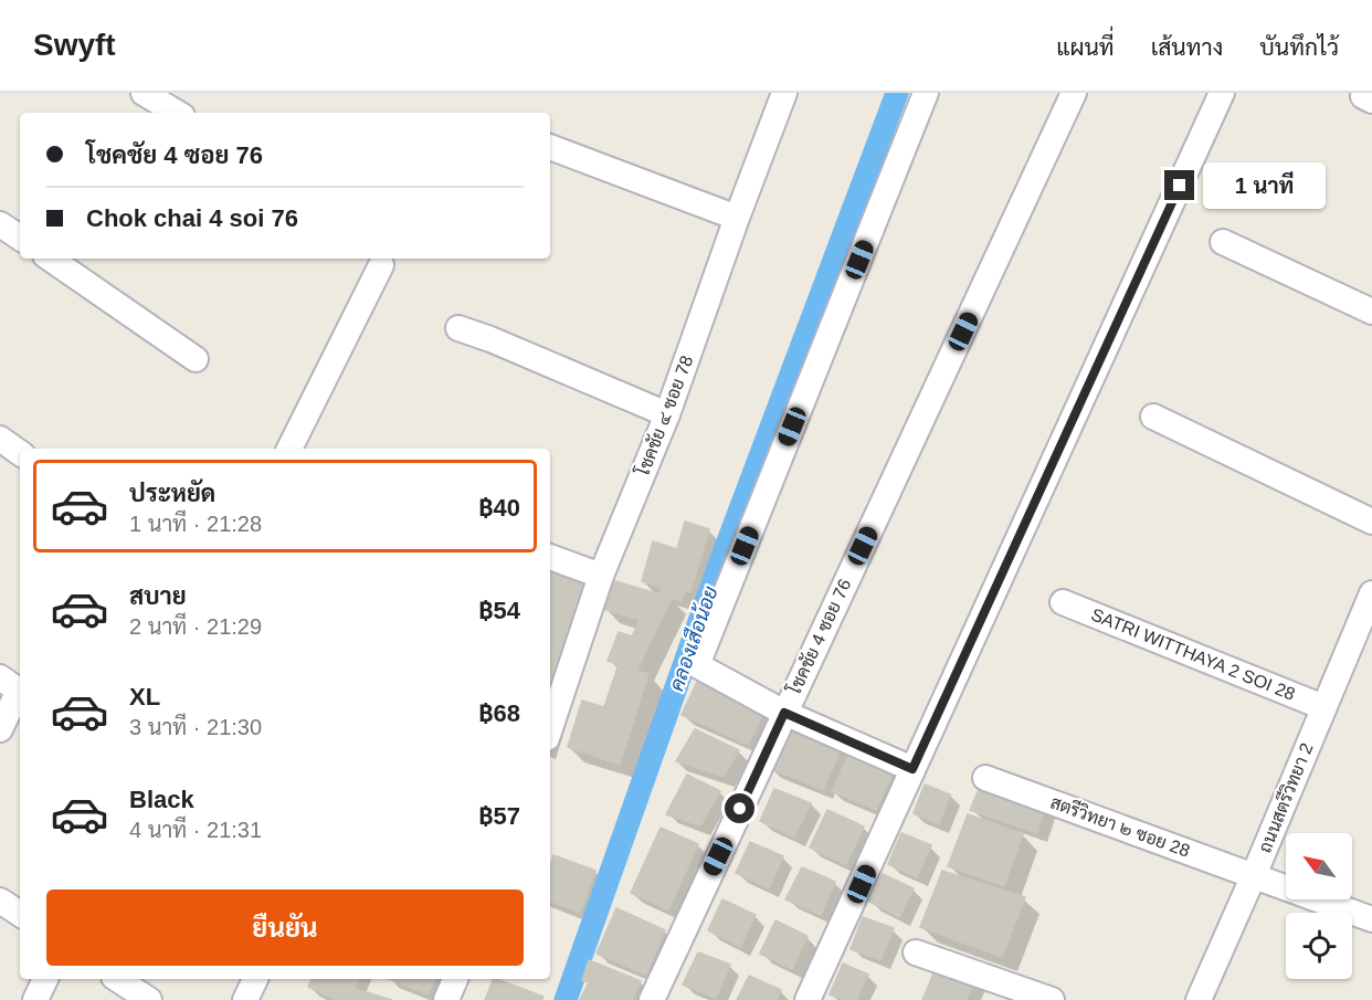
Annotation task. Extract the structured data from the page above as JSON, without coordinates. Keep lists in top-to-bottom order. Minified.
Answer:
{"streets":{"street":["โชคชัย ๔ ซอย 78","โชคชัย 4 ซอย 76","SATRI WITTHAYA 2 SOI 28","ถนนสตรีวิทยา 2","สตรีวิทยา ๒ ซอย 28"]},"crossings":[["SATRI WITTHAYA 2 SOI 28","ถนนสตรีวิทยา 2"],["ถนนสตรีวิทยา 2","สตรีวิทยา ๒ ซอย 28"]],"water":["คลองเสือน้อย"],"north":"top left","page":{"header":"Swyft","nav":["แผนที่","เส้นทาง","บันทึกไว้"],"banner":["โชคชัย 4 ซอย 76","Chok chai 4 soi 76"],"bubble":"1 นาที","list":[{"name":"ประหยัด","note":"1 นาที · 21:28","value":"฿40"},{"name":"สบาย","note":"2 นาที · 21:29","value":"฿54"},{"name":"XL","note":"3 นาที · 21:30","value":"฿68"},{"name":"Black","note":"4 นาที · 21:31","value":"฿57"}],"buttons":"ยืนยัน"}}
